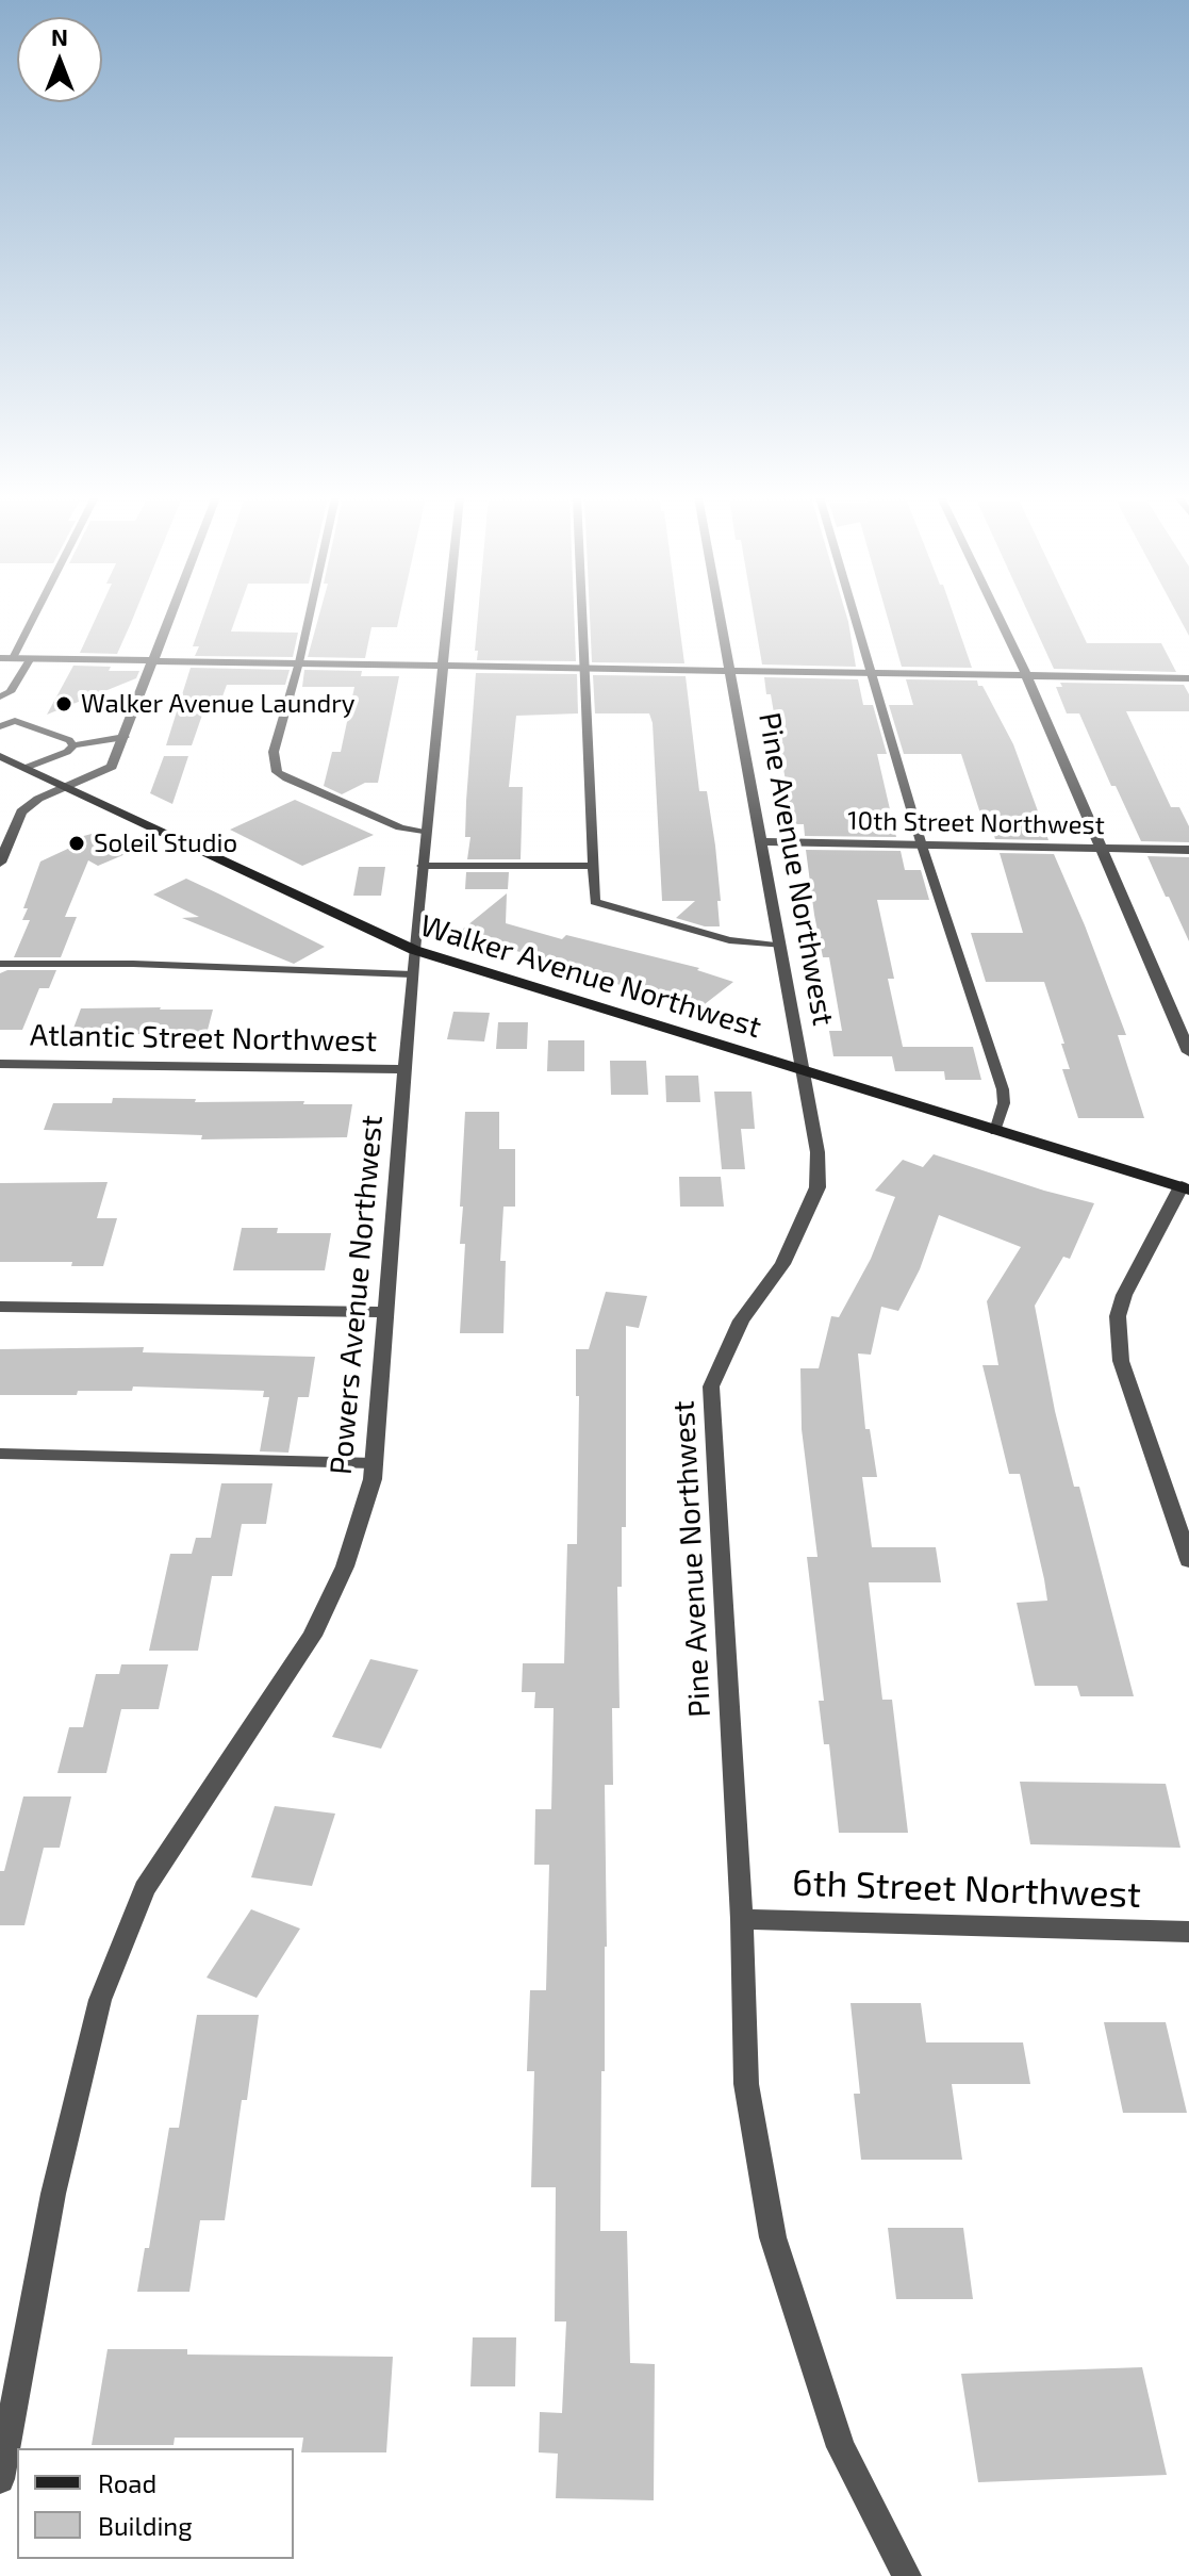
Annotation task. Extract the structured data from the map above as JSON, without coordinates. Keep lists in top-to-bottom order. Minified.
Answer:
{"streets":{"main road":["Walker Avenue Northwest"],"street":["10th Street Northwest","Pine Avenue Northwest","Atlantic Street Northwest","Powers Avenue Northwest","6th Street Northwest"]},"crossings":[["10th Street Northwest","Pine Avenue Northwest"],["Pine Avenue Northwest","Walker Avenue Northwest"],["Pine Avenue Northwest","6th Street Northwest"],["Walker Avenue Northwest","Powers Avenue Northwest"],["Atlantic Street Northwest","Powers Avenue Northwest"]],"places":["Walker Avenue Laundry","Soleil Studio"],"legend":["Road","Building"],"north":"top"}
